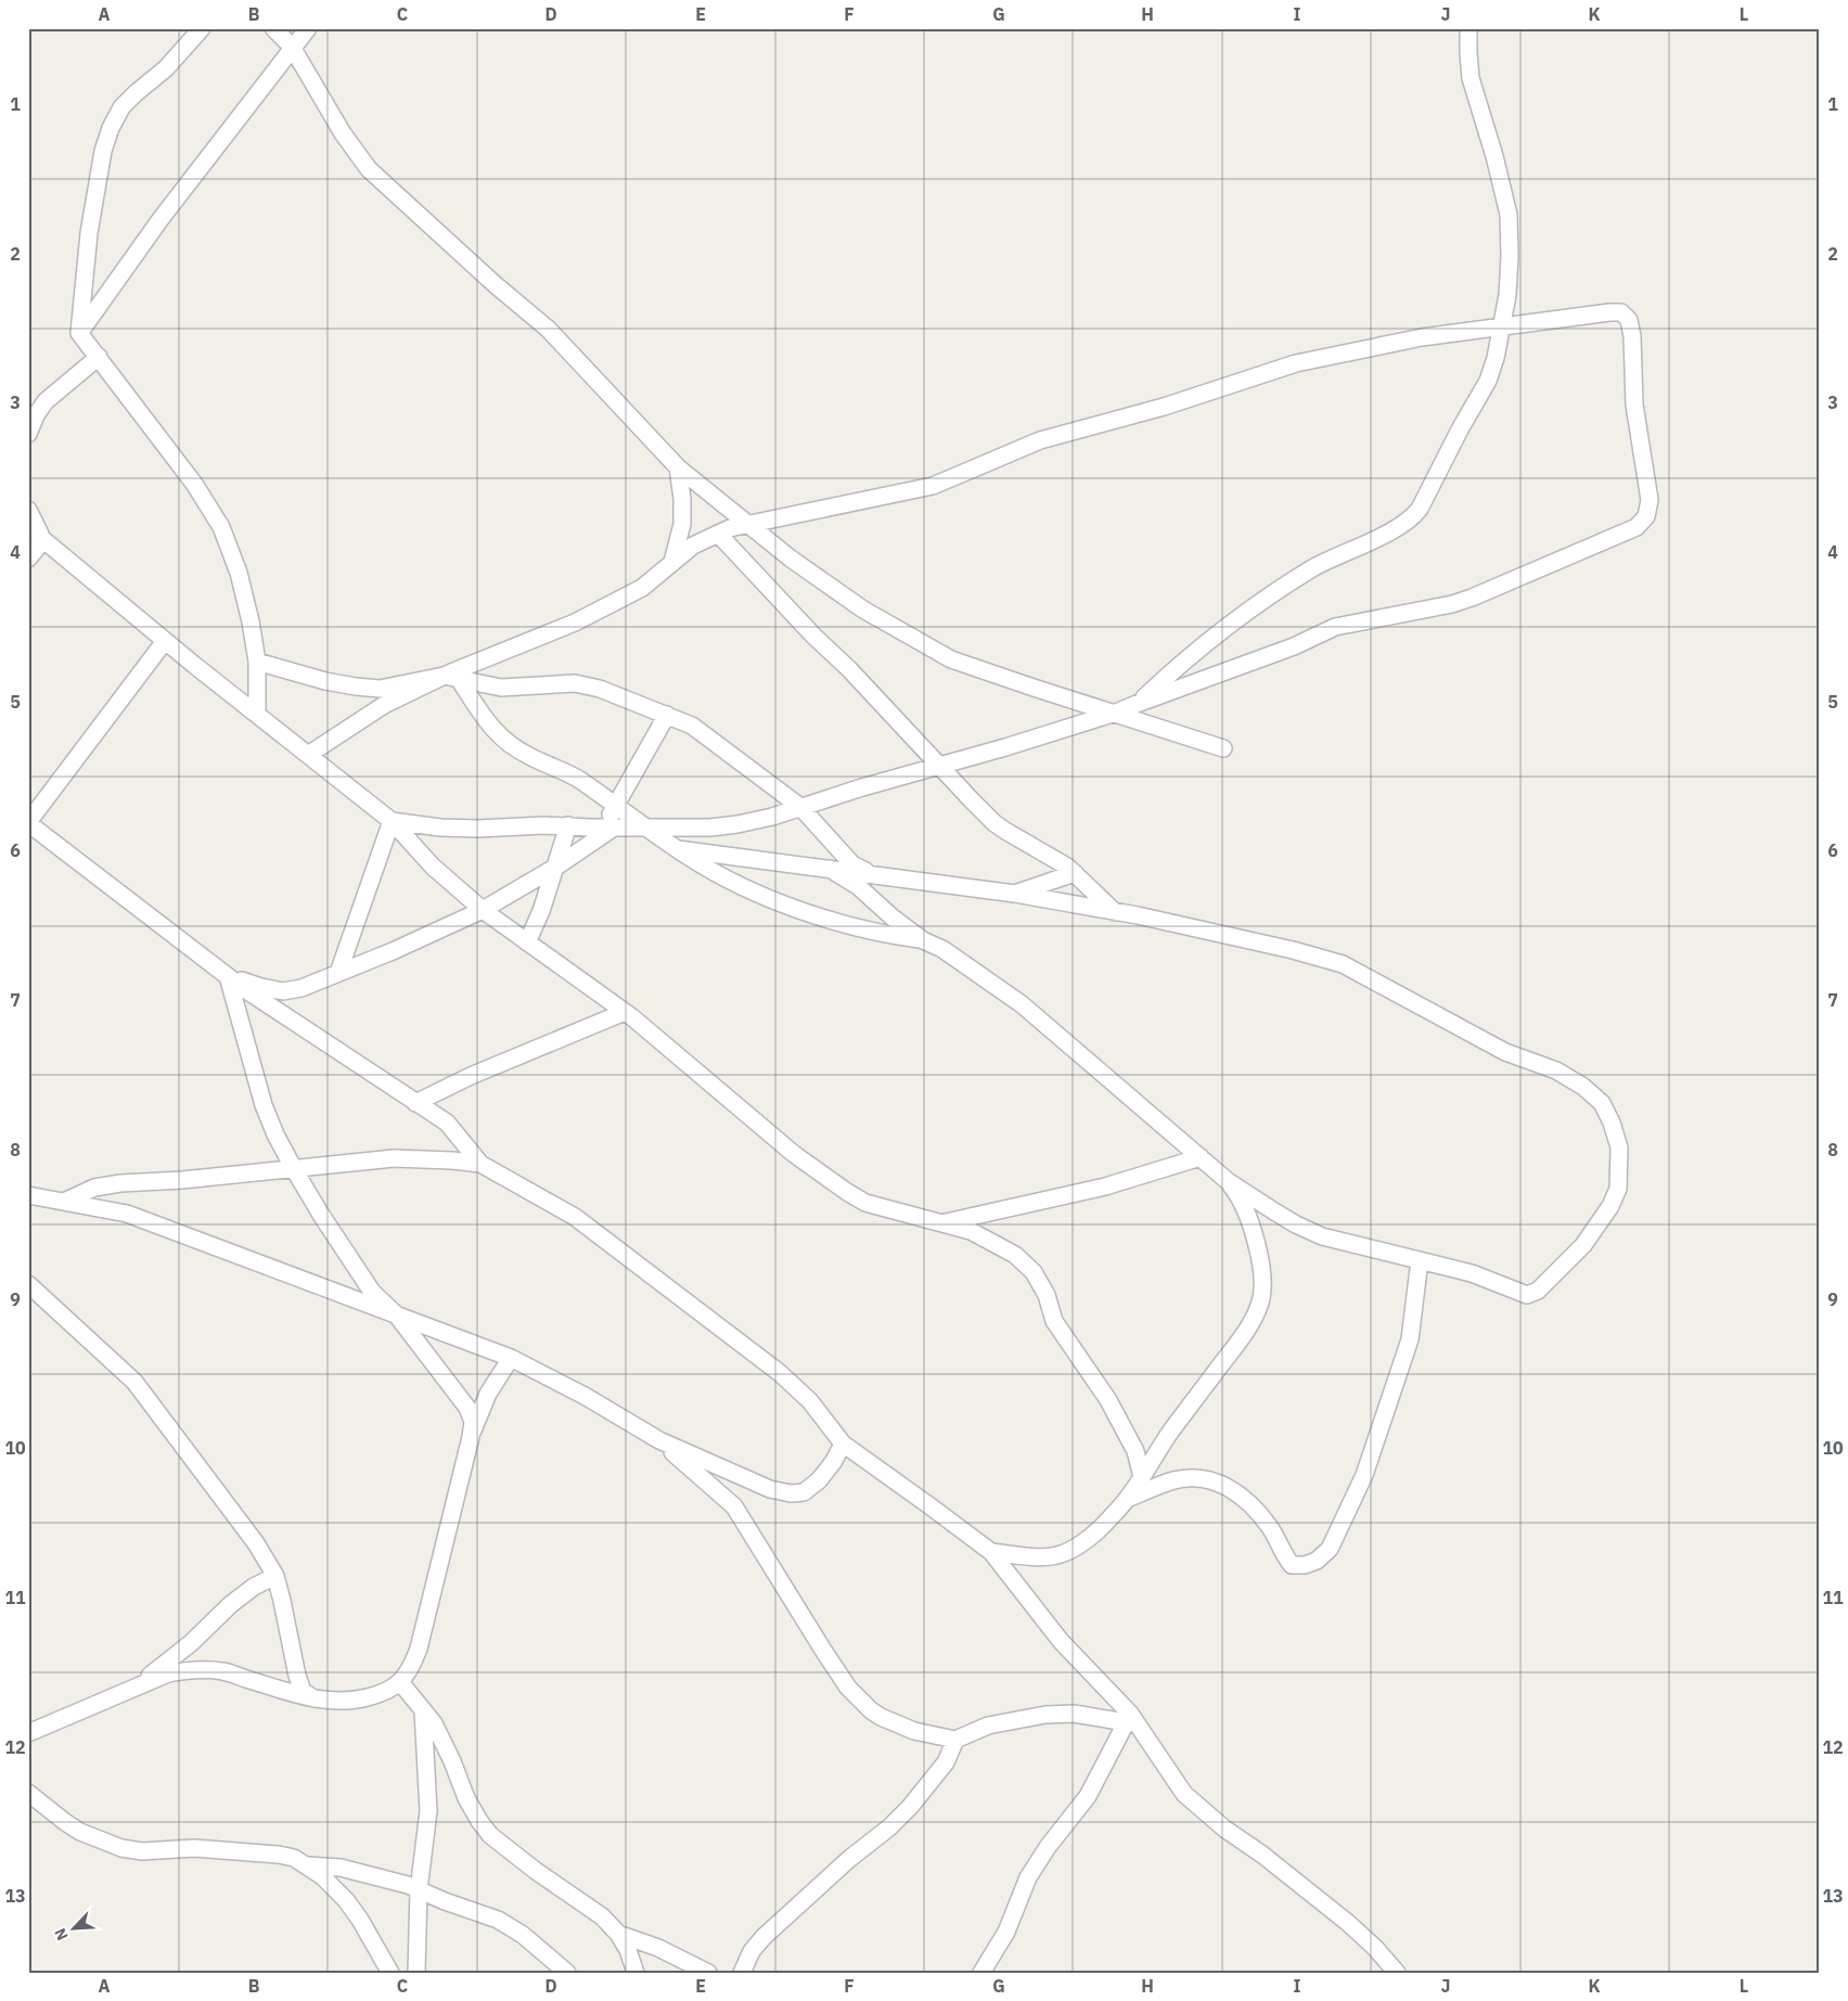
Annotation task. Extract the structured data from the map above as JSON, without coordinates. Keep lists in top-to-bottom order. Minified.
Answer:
{"north":"bottom left","grid":{"columns":["A","B","C","D","E","F","G","H","I","J","K","L"],"rows":["1","2","3","4","5","6","7","8","9","10","11","12","13"]}}
